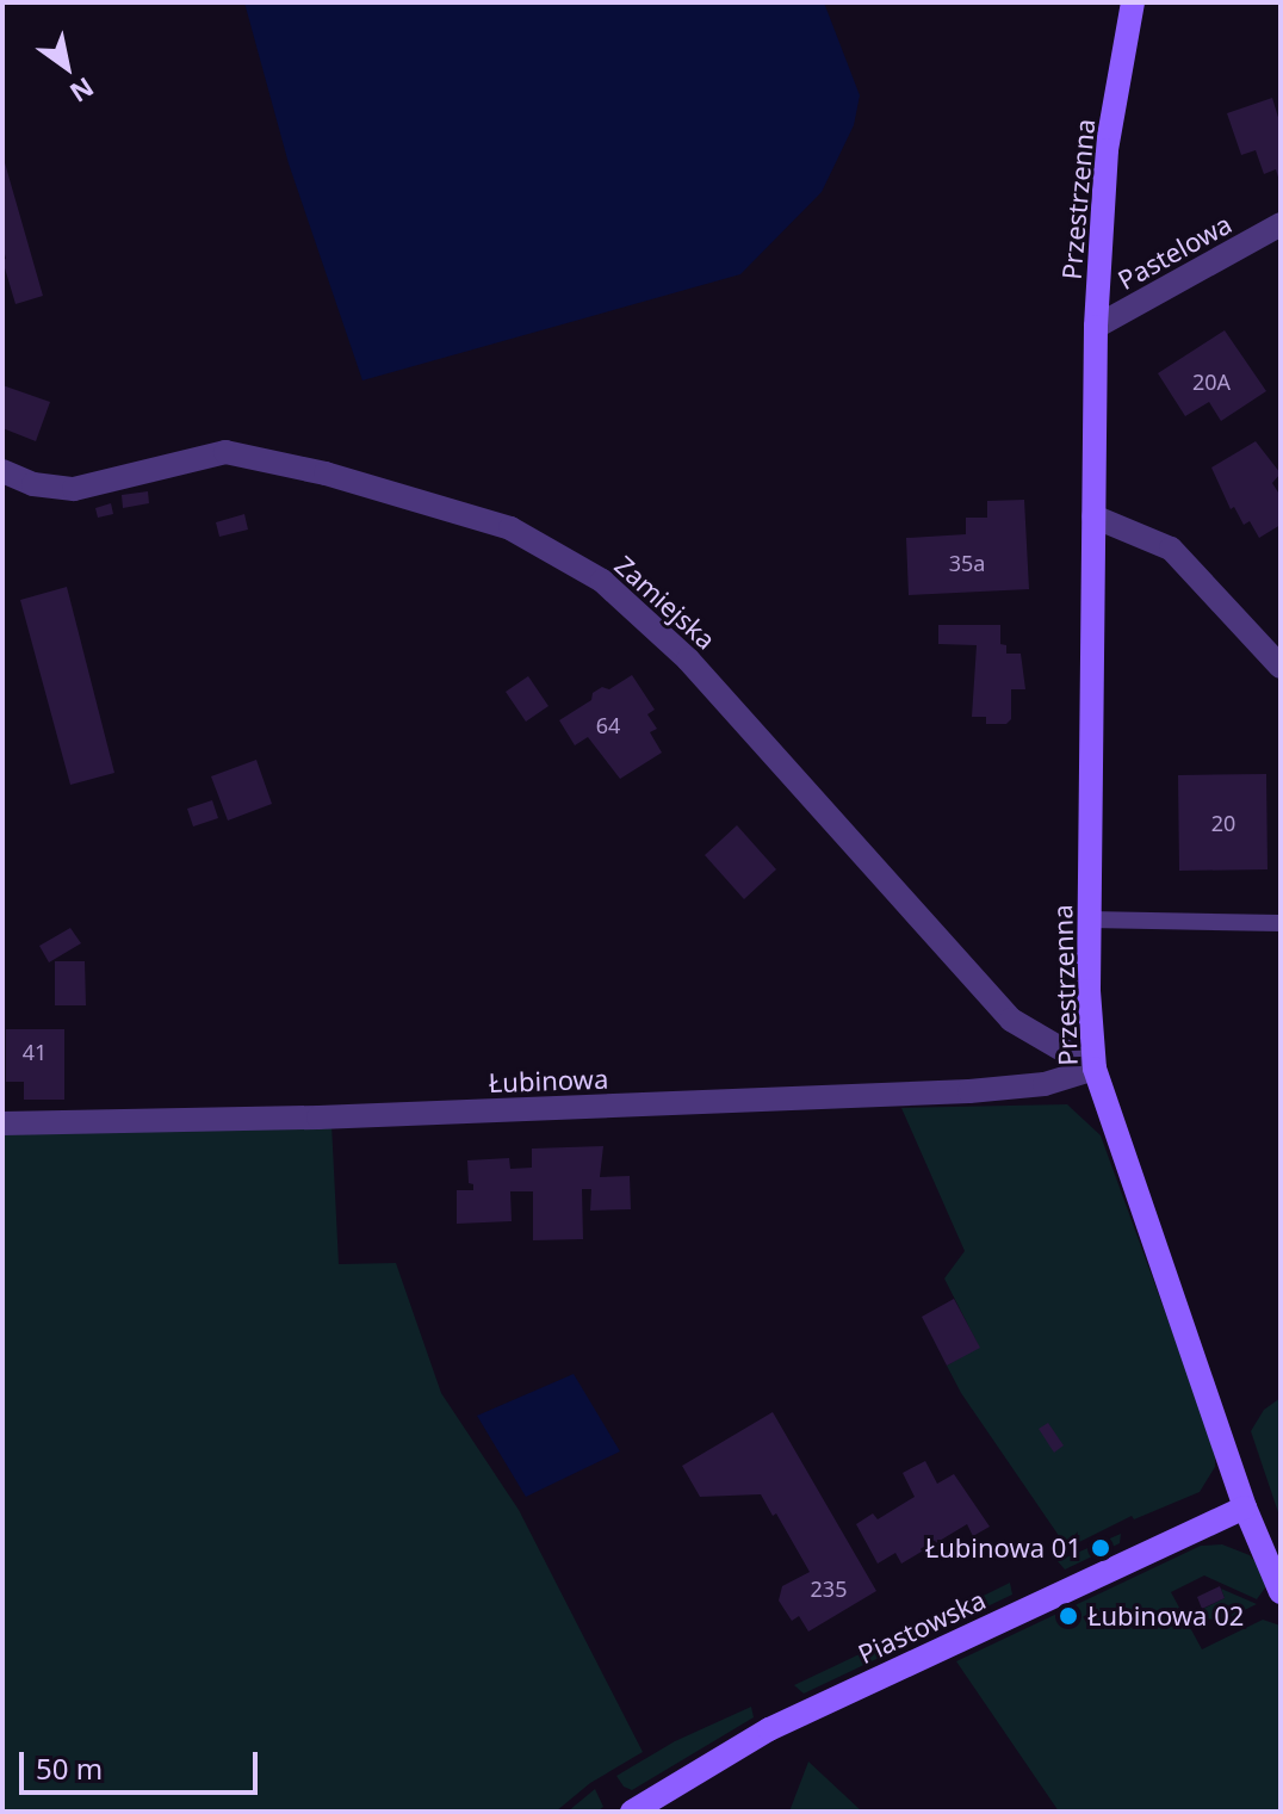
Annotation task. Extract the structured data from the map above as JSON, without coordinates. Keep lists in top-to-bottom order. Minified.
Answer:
{"streets":{"street":["Przestrzenna","Pastelowa","Zamiejska","Łubinowa","Piastowska"]},"crossings":[["Przestrzenna","Pastelowa"],["Przestrzenna","Zamiejska"],["Przestrzenna","Łubinowa"],["Przestrzenna","Piastowska"],["Zamiejska","Łubinowa"]],"places":["Łubinowa 01","Łubinowa 02"],"house_numbers":["20A","35a","64","20","41","235"],"scale_bar":"50 m","north":"bottom right"}
